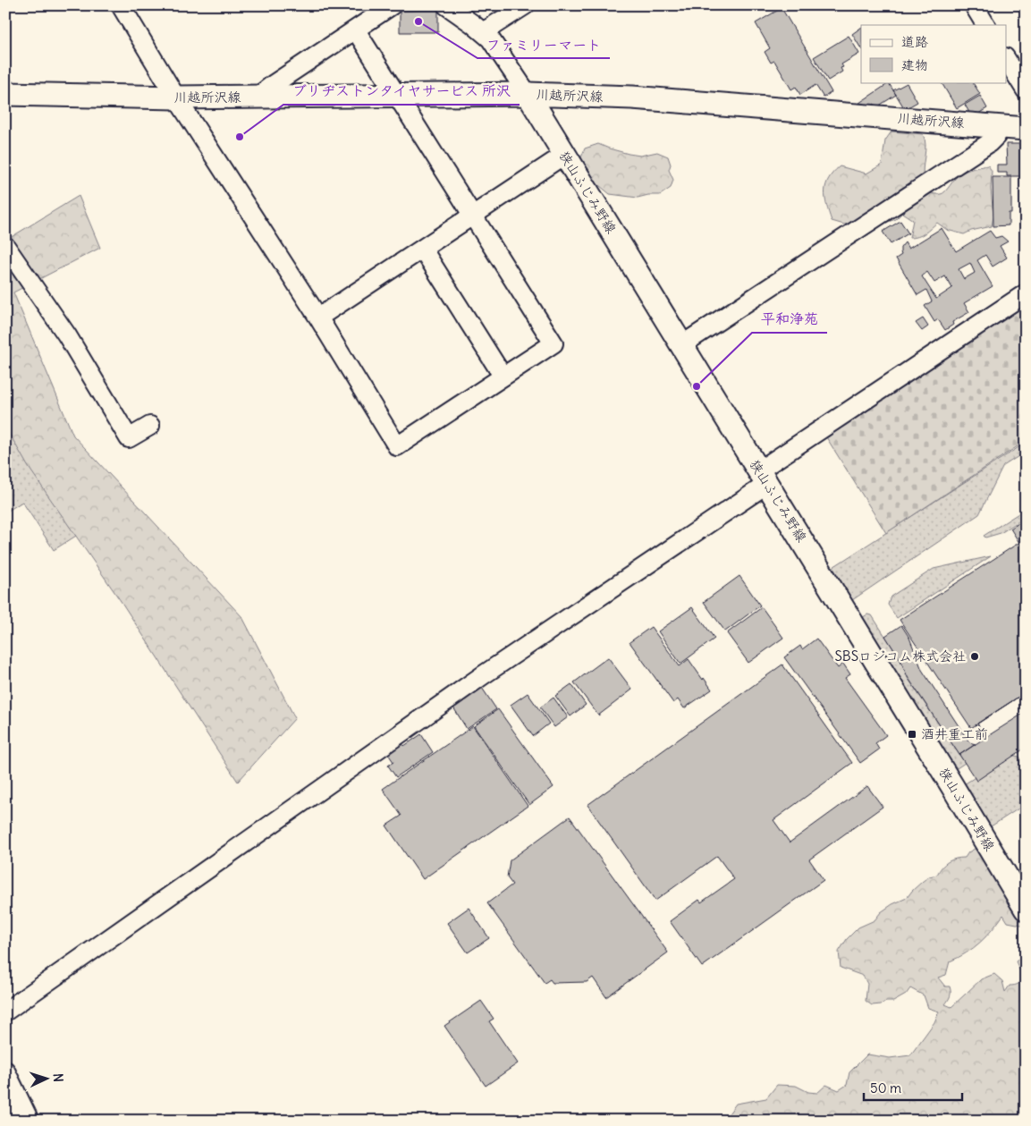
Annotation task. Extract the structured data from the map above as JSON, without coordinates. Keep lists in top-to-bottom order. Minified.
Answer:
{"streets":{"main road":["川越所沢線","狭山ふじみ野線"]},"crossings":[["川越所沢線","狭山ふじみ野線"]],"places":{"other":["ファミリーマート","ブリヂストンタイヤサービス 所沢","平和浄苑","SBSロジコム株式会社"],"transit":["酒井重工前"]},"legend":["道路","建物"],"scale_bar":"50 m","north":"right"}
